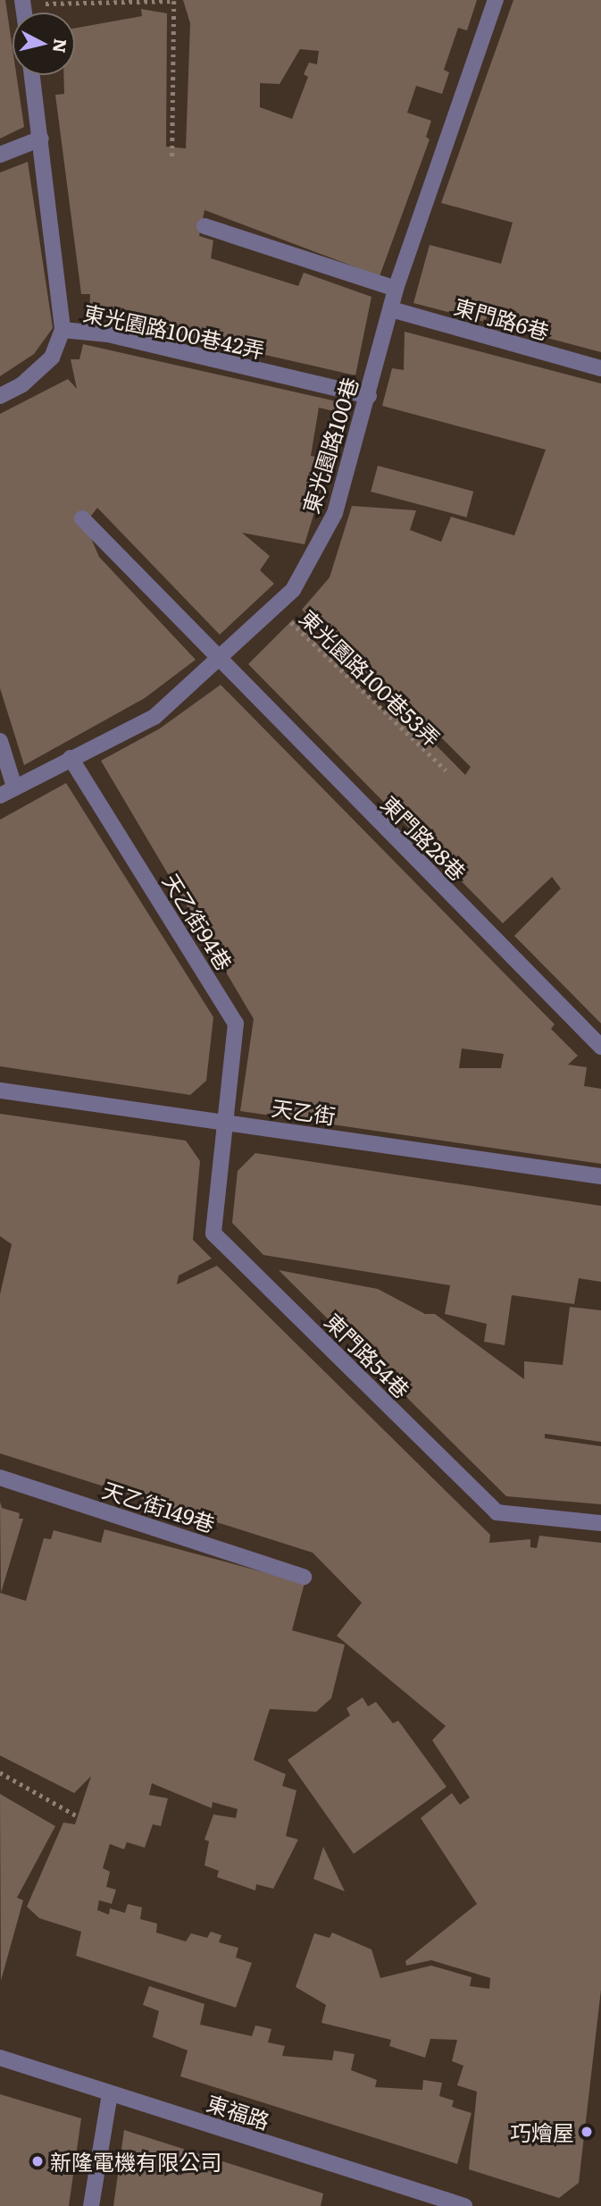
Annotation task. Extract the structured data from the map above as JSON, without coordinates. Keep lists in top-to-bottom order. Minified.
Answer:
{"streets":{"street":["東門路6巷","東光園路100巷42弄","東光園路100巷","東門路28巷","天乙街94巷","天乙街","東門路54巷","天乙街149巷","東福路"],"path":["東光園路100巷53弄"]},"crossings":[["東門路6巷","東光園路100巷"],["東光園路100巷42弄","東光園路100巷"],["東光園路100巷","東光園路100巷53弄"],["東光園路100巷","東門路28巷"],["東光園路100巷","天乙街94巷"],["天乙街94巷","天乙街"],["天乙街94巷","東門路54巷"],["天乙街","東門路54巷"]],"places":["巧燴屋","新隆電機有限公司"],"north":"right"}
